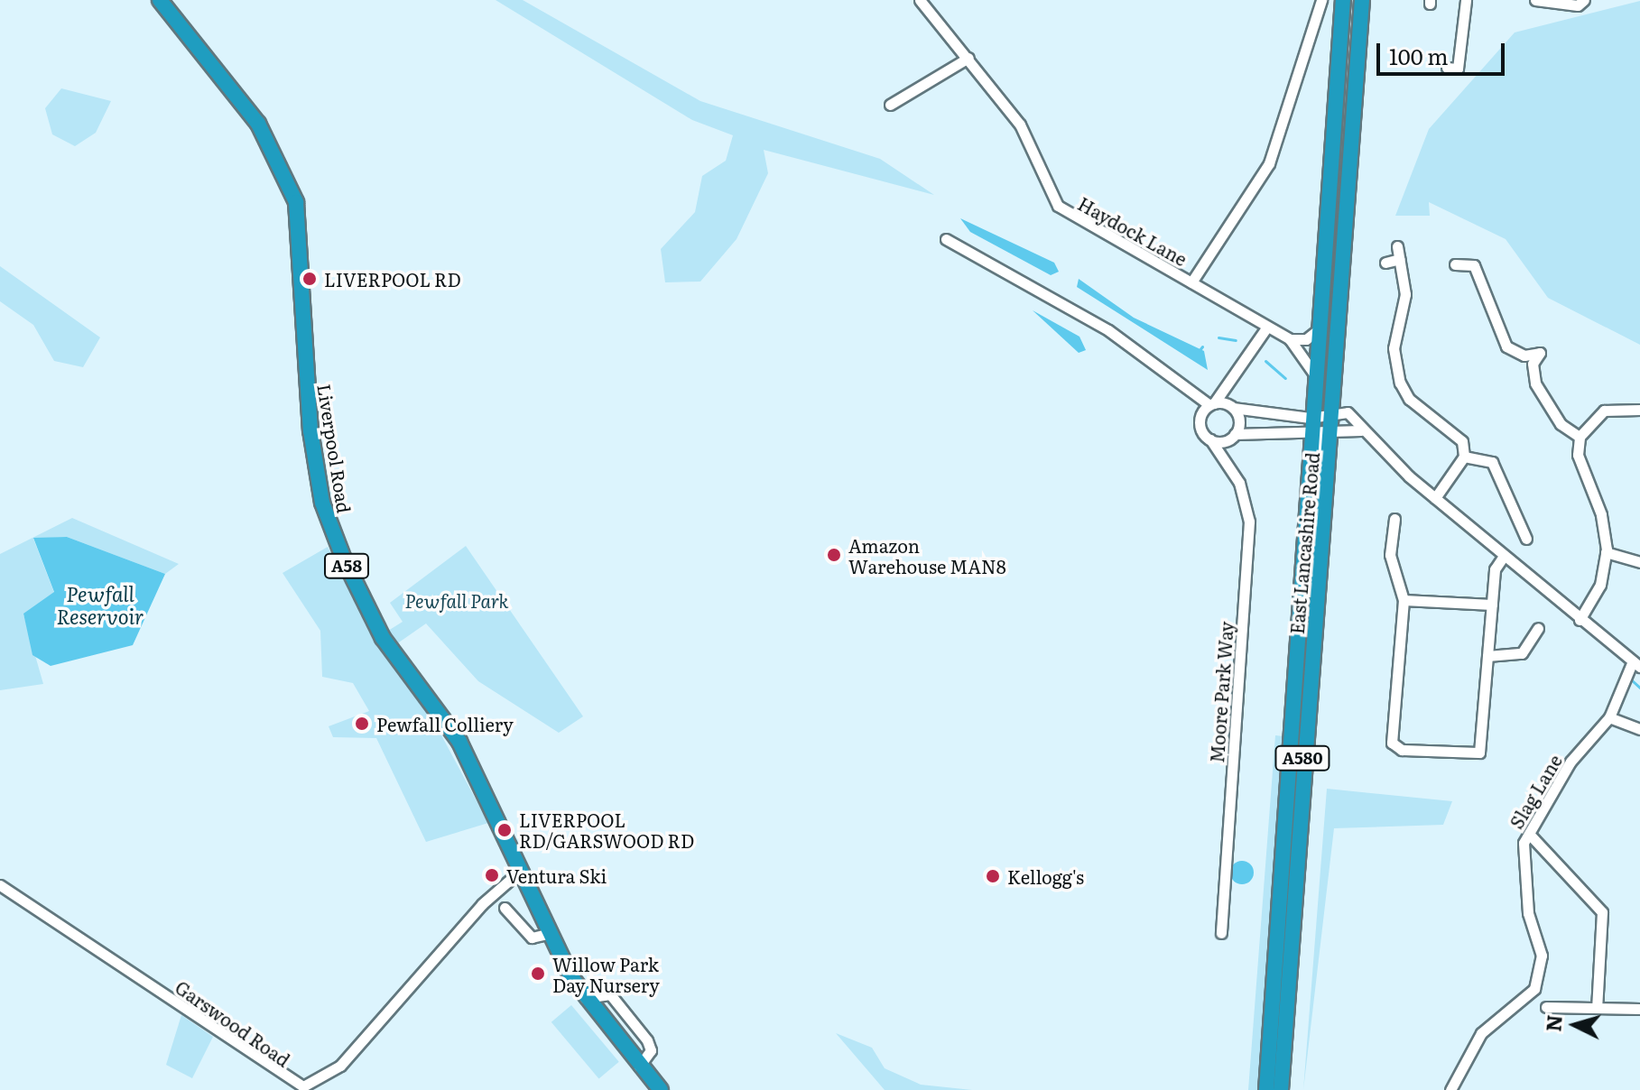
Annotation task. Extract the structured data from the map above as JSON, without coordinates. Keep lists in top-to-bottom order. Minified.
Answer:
{"streets":{"highway":["Liverpool Road","East Lancashire Road","A58","A580"],"street":["Haydock Lane","Moore Park Way","Slag Lane","Garswood Road"]},"crossings":[["Haydock Lane","East Lancashire Road"],["Liverpool Road","Garswood Road"]],"water":["Pewfall Reservoir"],"parks":["Pewfall Park"],"places":["LIVERPOOL RD","Amazon Warehouse MAN8","Pewfall Colliery","LIVERPOOL RD/GARSWOOD RD","Ventura Ski","Kellogg's","Willow Park Day Nursery"],"scale_bar":"100 m","north":"left"}
